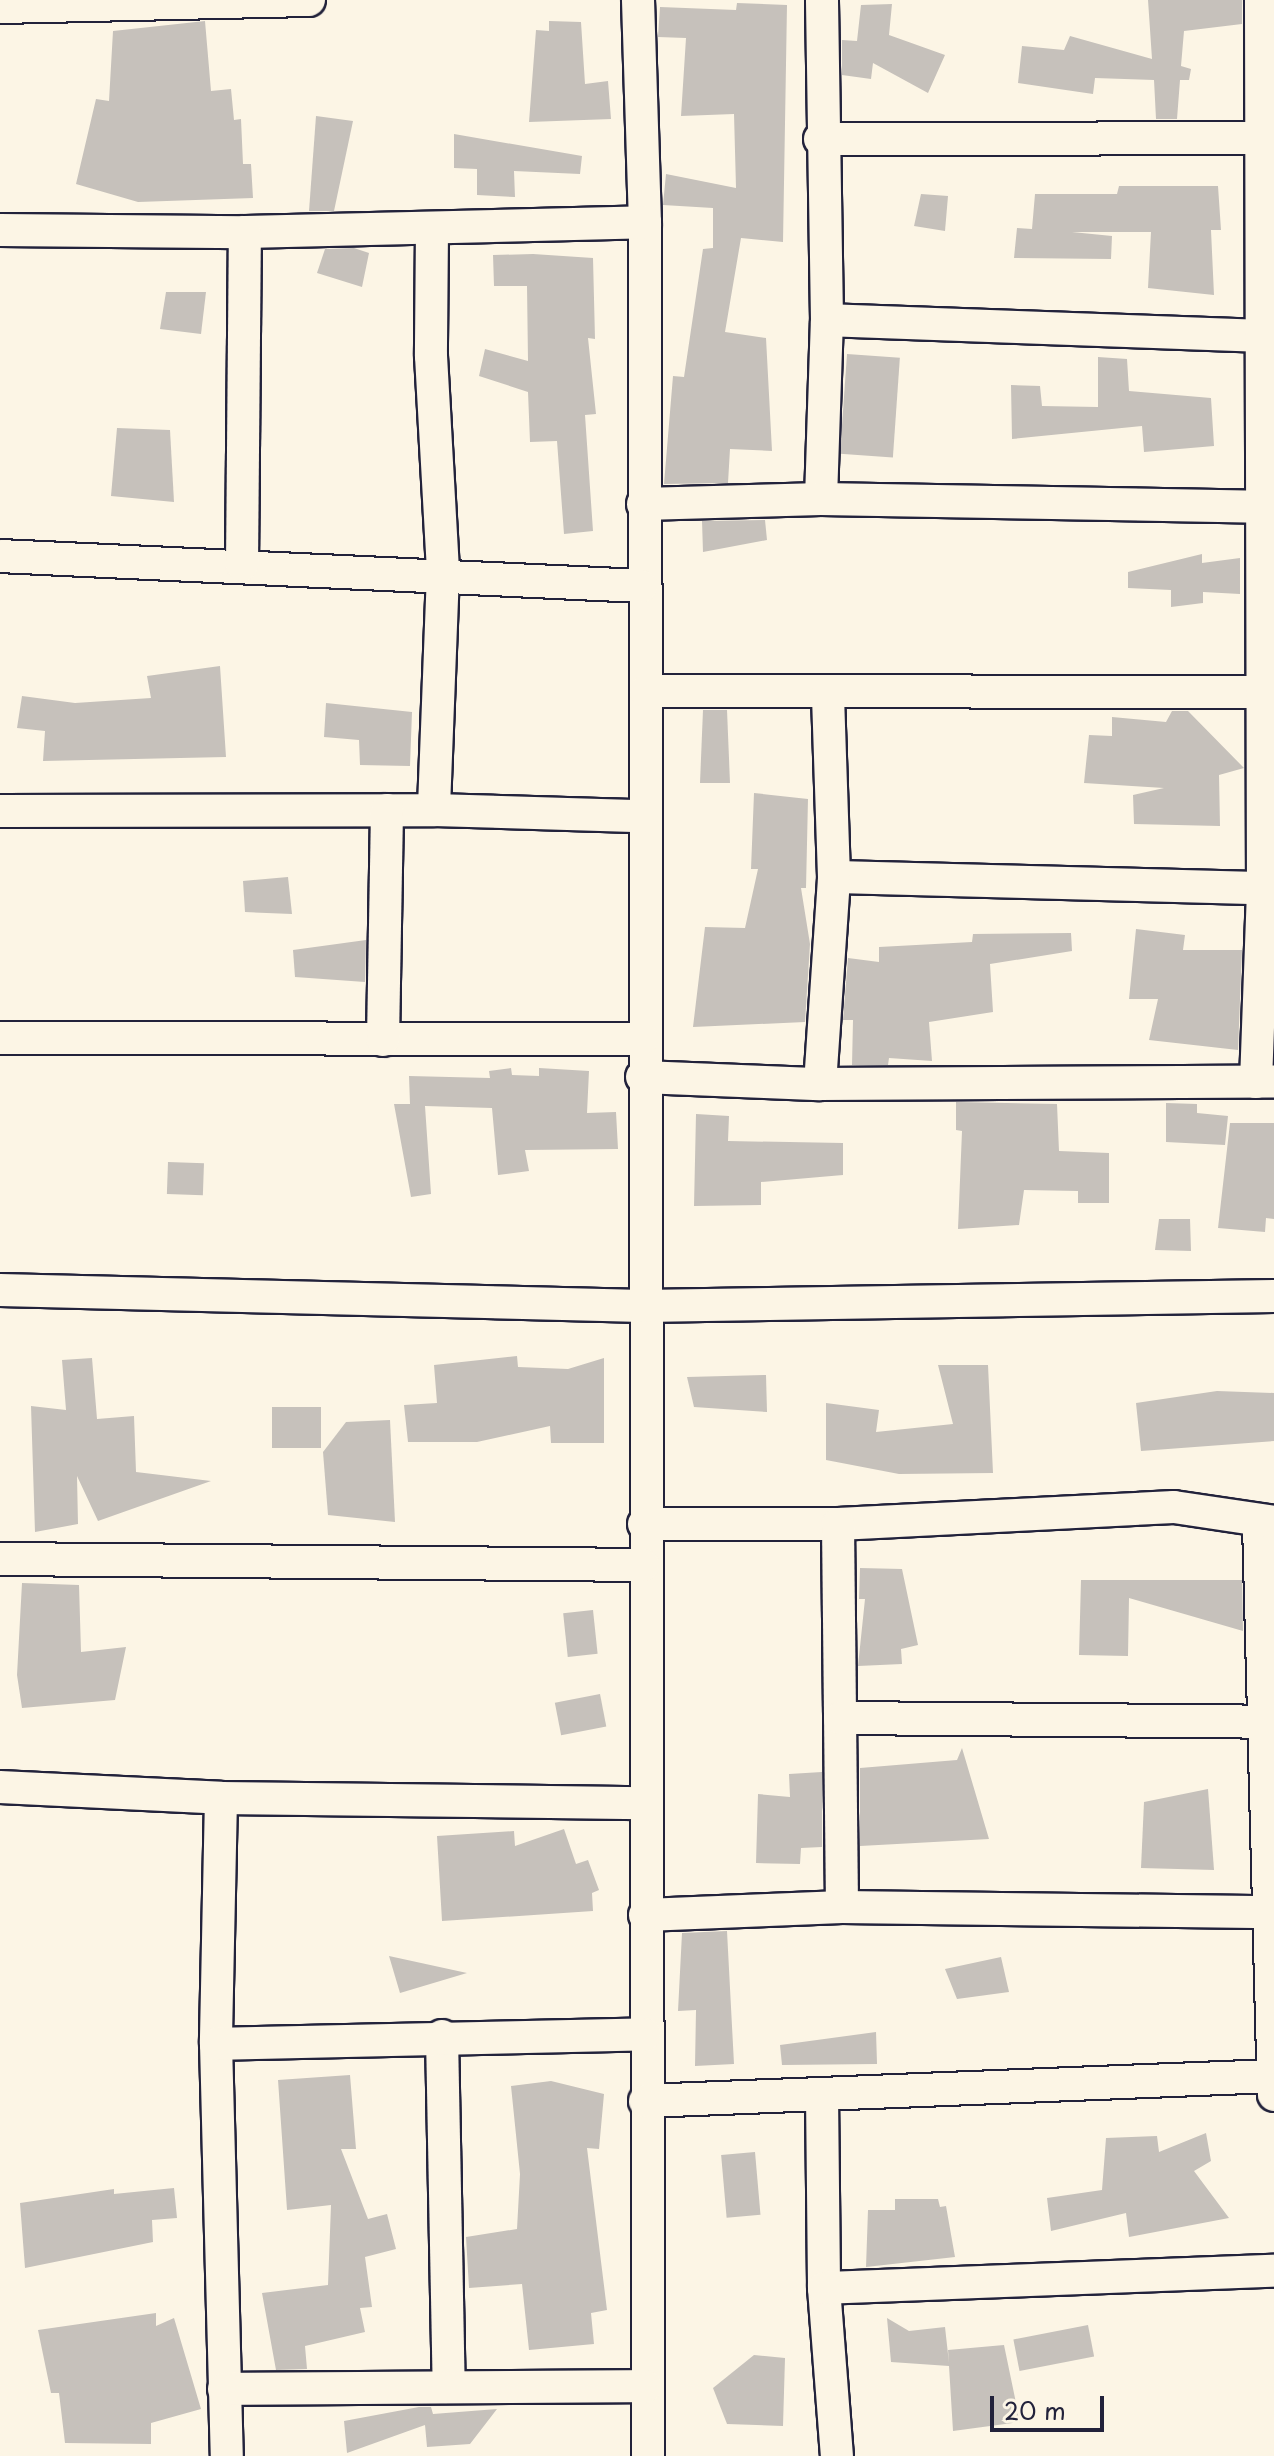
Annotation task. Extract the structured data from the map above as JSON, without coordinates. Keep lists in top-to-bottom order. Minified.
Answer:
{"scale_bar":"20 m"}
